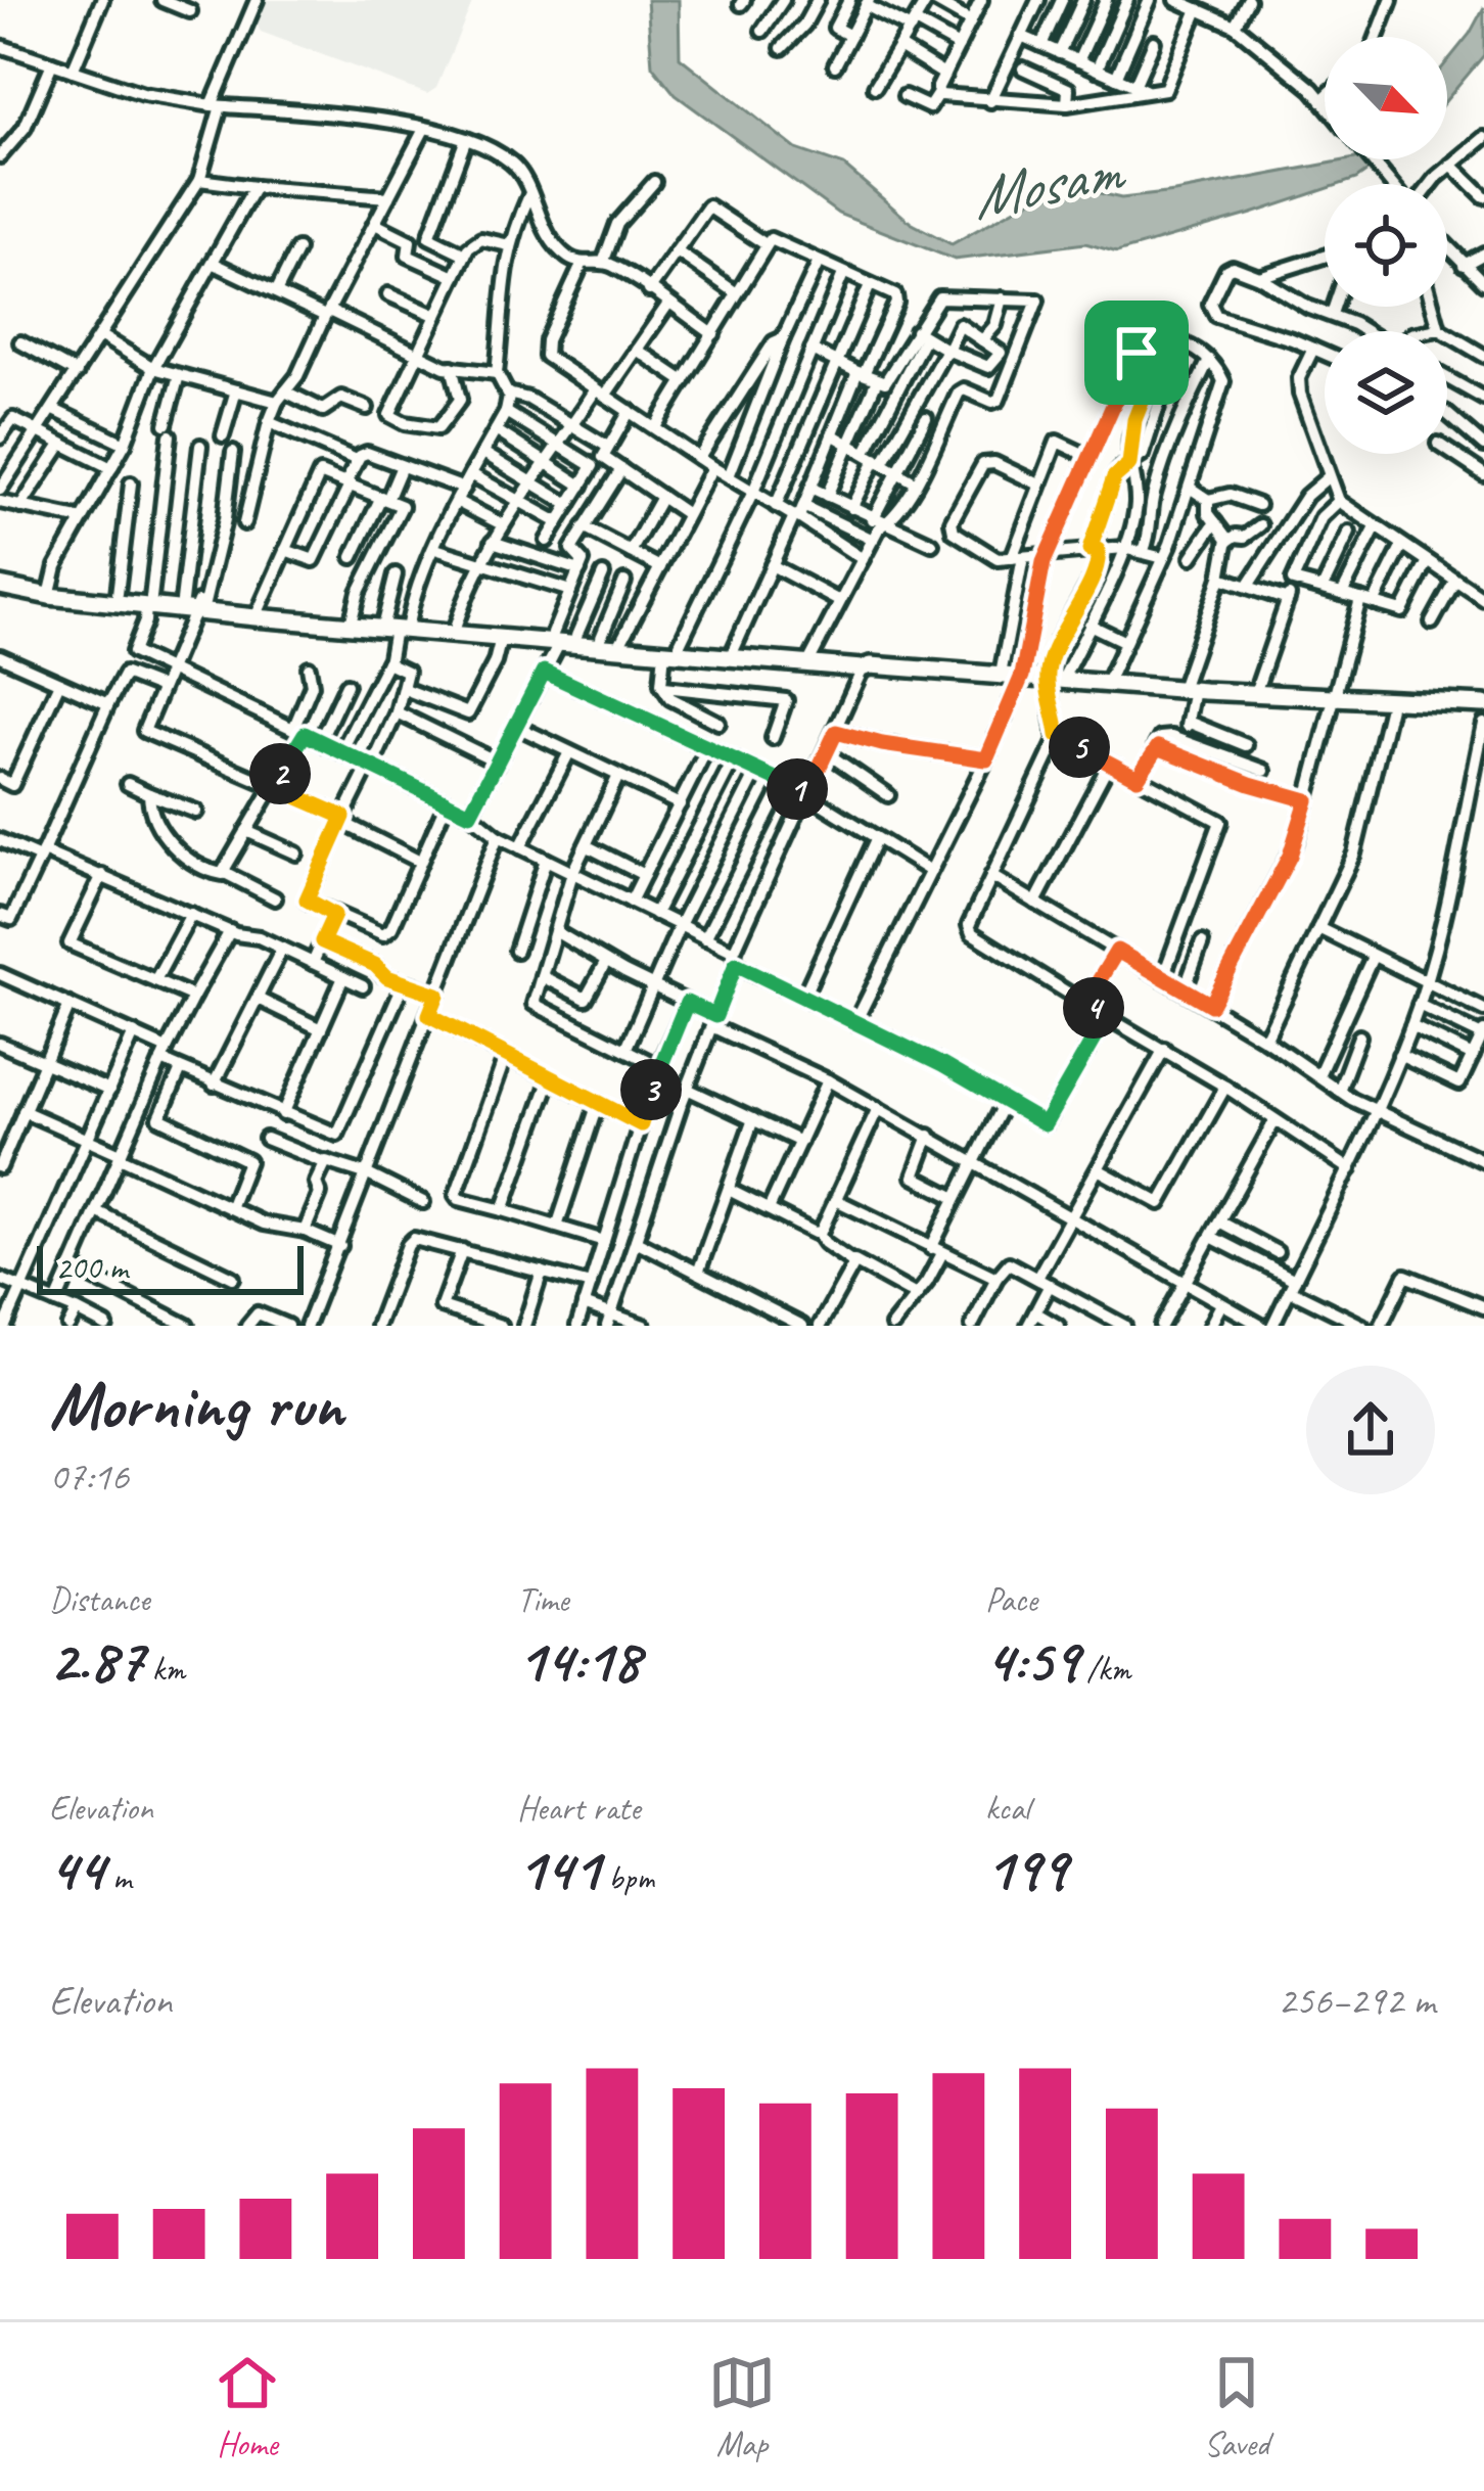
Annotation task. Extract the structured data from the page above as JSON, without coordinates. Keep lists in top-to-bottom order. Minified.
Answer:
{"water":["Mosam"],"scale_bar":"200 m","north":"bottom right","page":{"pins":["5","2","1","4","3"],"scale":"200 m","heading":["Morning run","07:16"],"stats":[["Distance","2.87 km"],["Time","14:18"],["Pace","4:59 /km"],["Elevation","44 m"],["Heart rate","141 bpm"],["kcal","199"]],"chart":["Elevation","256–292 m"],"tabs":["Home","Map","Saved"]}}
